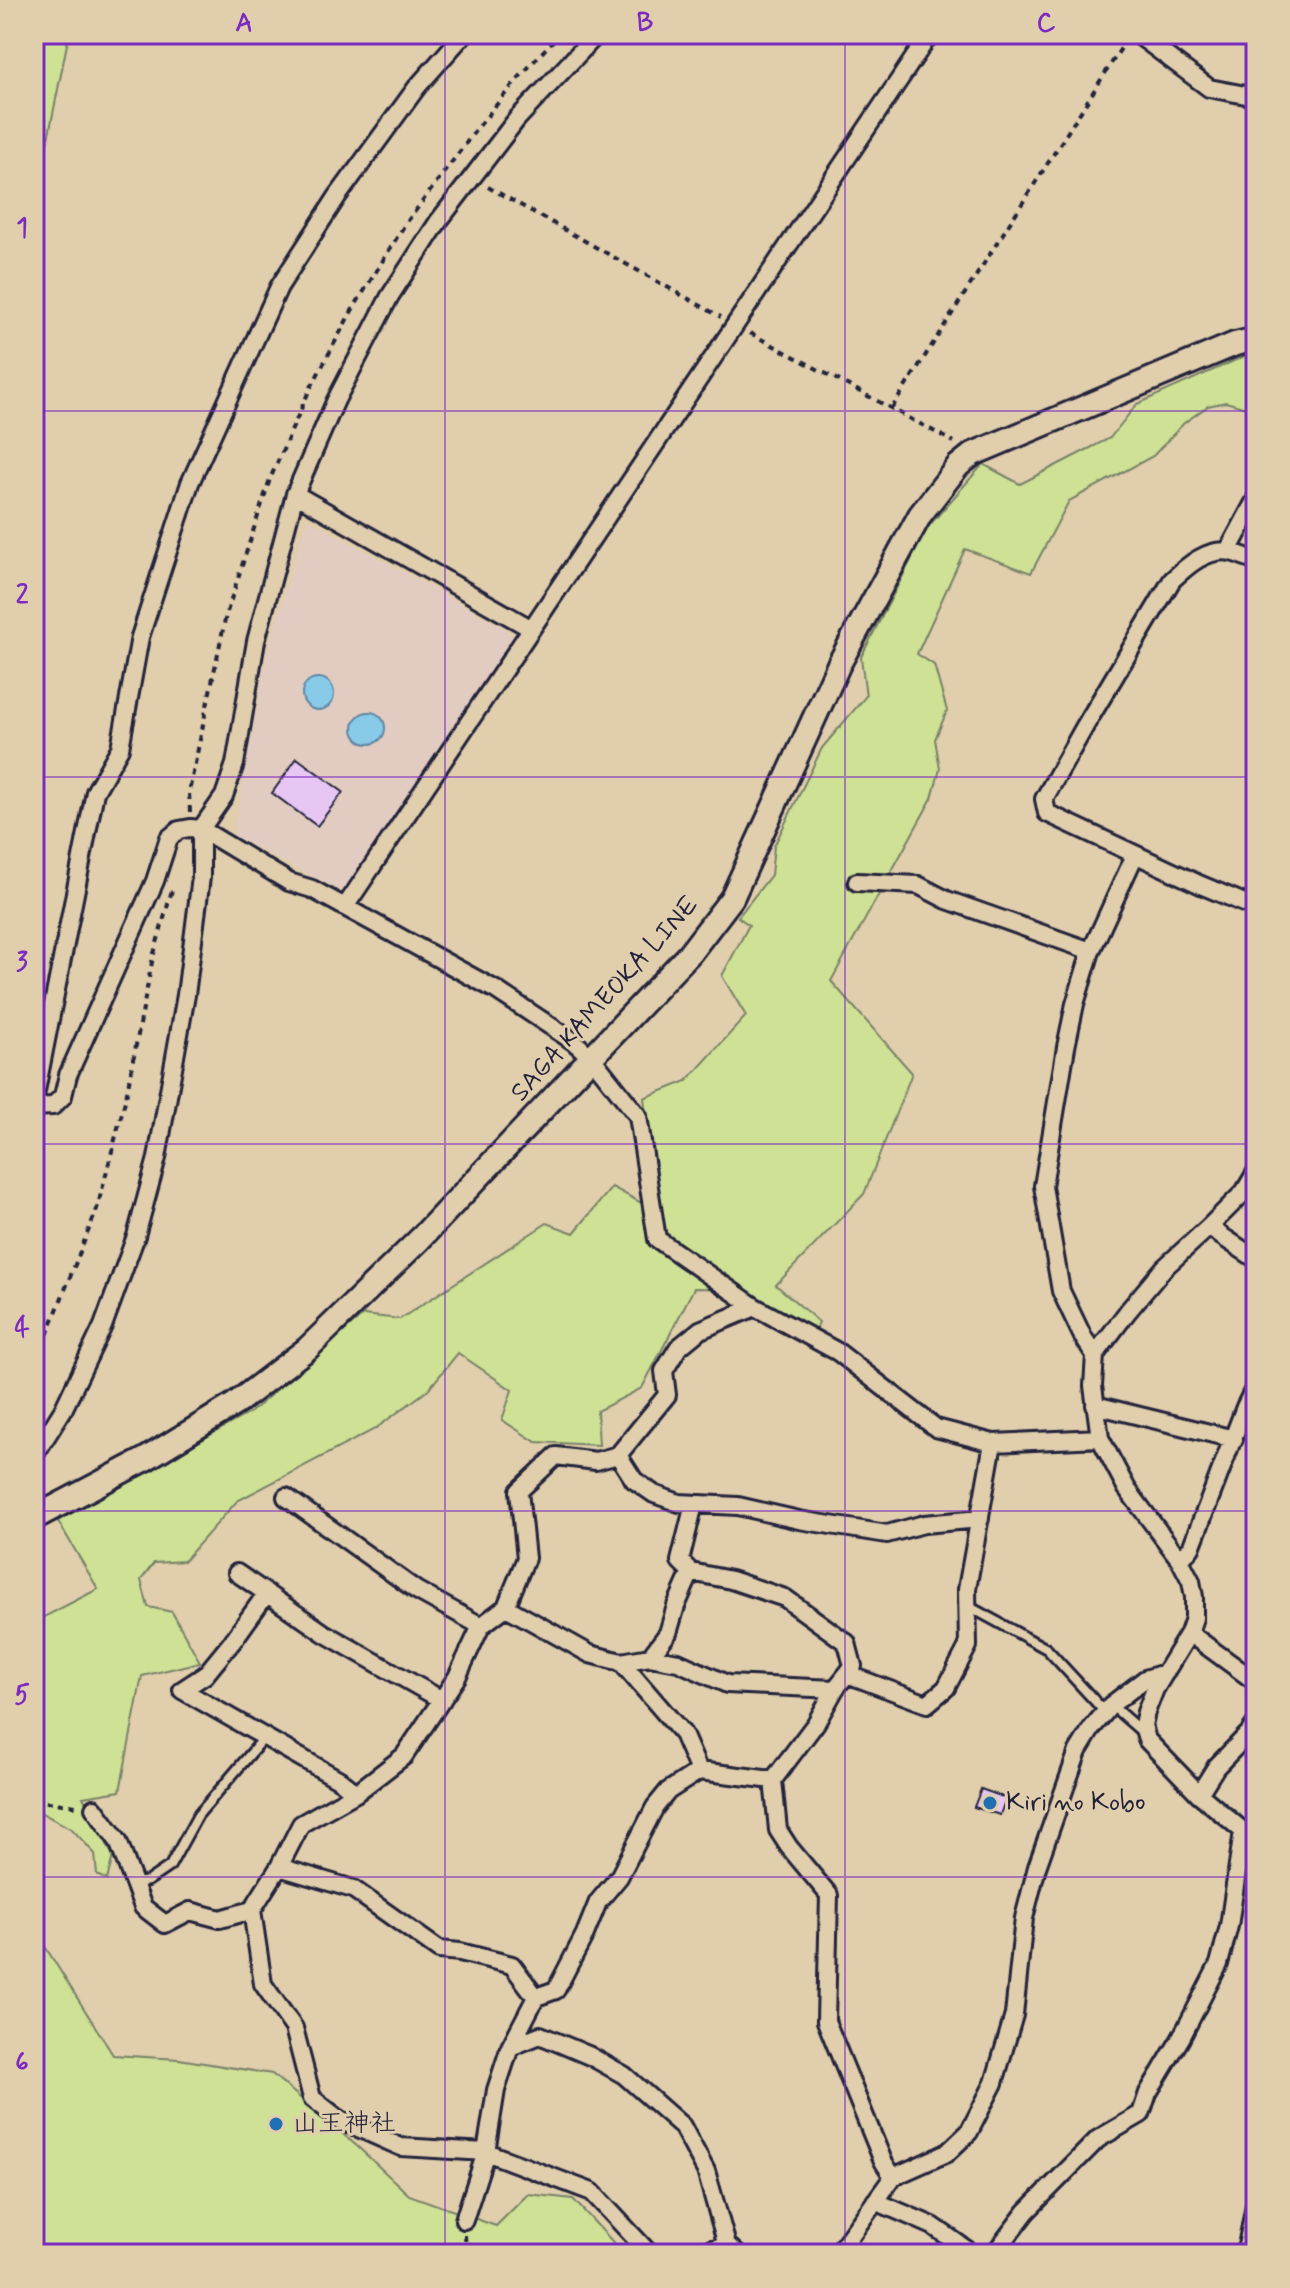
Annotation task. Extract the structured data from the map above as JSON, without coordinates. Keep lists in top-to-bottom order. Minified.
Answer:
{"streets":{"main road":["SAGA KAMEOKA LINE"]},"places":["Kiri no Kobo","山王神社"],"grid":{"columns":["A","B","C"],"rows":["1","2","3","4","5","6"]}}
